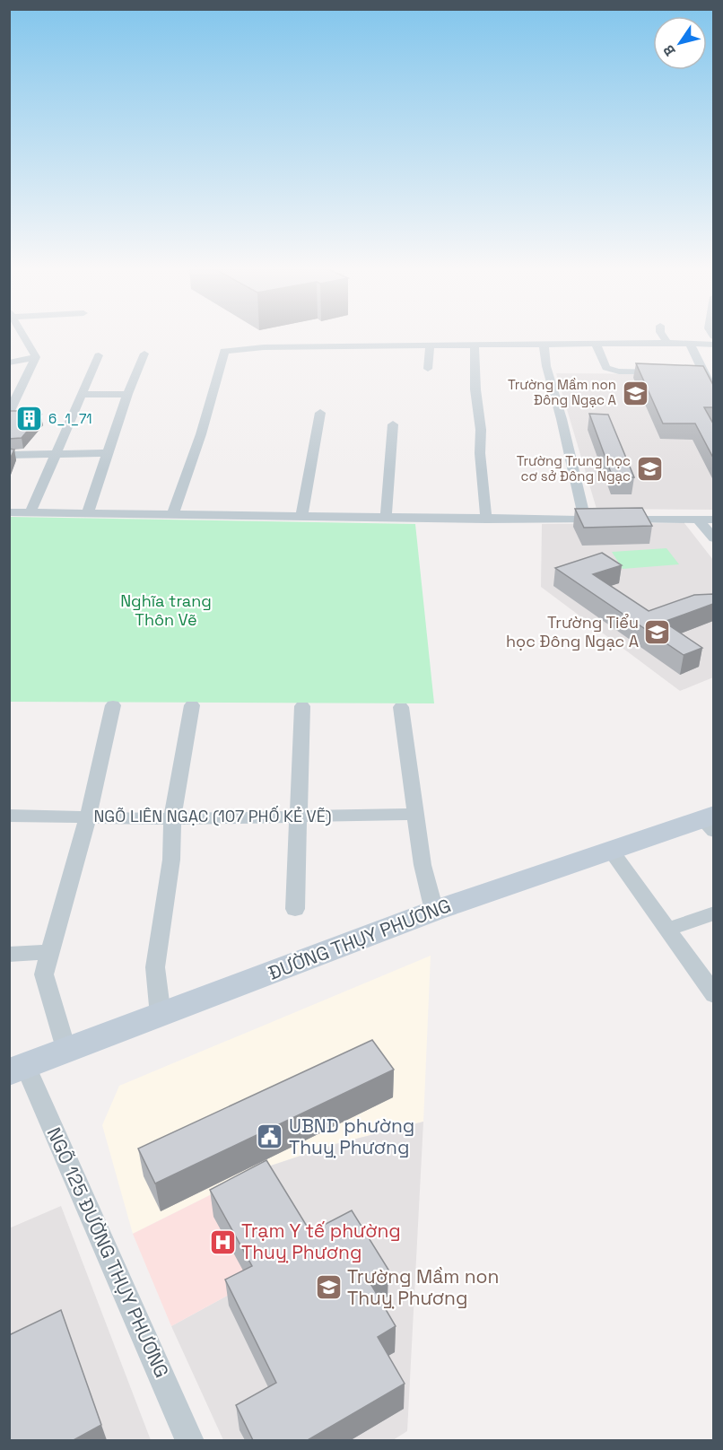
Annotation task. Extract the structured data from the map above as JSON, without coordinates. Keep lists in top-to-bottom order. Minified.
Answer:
{"streets":{"main road":["ĐƯỜNG THỤY PHƯƠNG"],"street":["NGÕ LIÊN NGẠC (107 PHỐ KẺ VẼ)","NGÕ 125 ĐƯỜNG THỤY PHƯƠNG"]},"crossings":[["ĐƯỜNG THỤY PHƯƠNG","NGÕ 125 ĐƯỜNG THỤY PHƯƠNG"]],"parks":["Nghĩa trang Thôn Vẽ"],"places":{"school or university":["Trường Mầm non Đông Ngạc A","Trường Trung học cơ sở Đông Ngạc","Trường Tiểu học Đông Ngạc A","Trường Mầm non Thuỵ Phương"],"building":["6_1_71"],"public building":["UBND phường Thuỵ Phương"],"hospital":["Trạm Y tế phường Thuỵ Phương"]},"north":"bottom left"}
